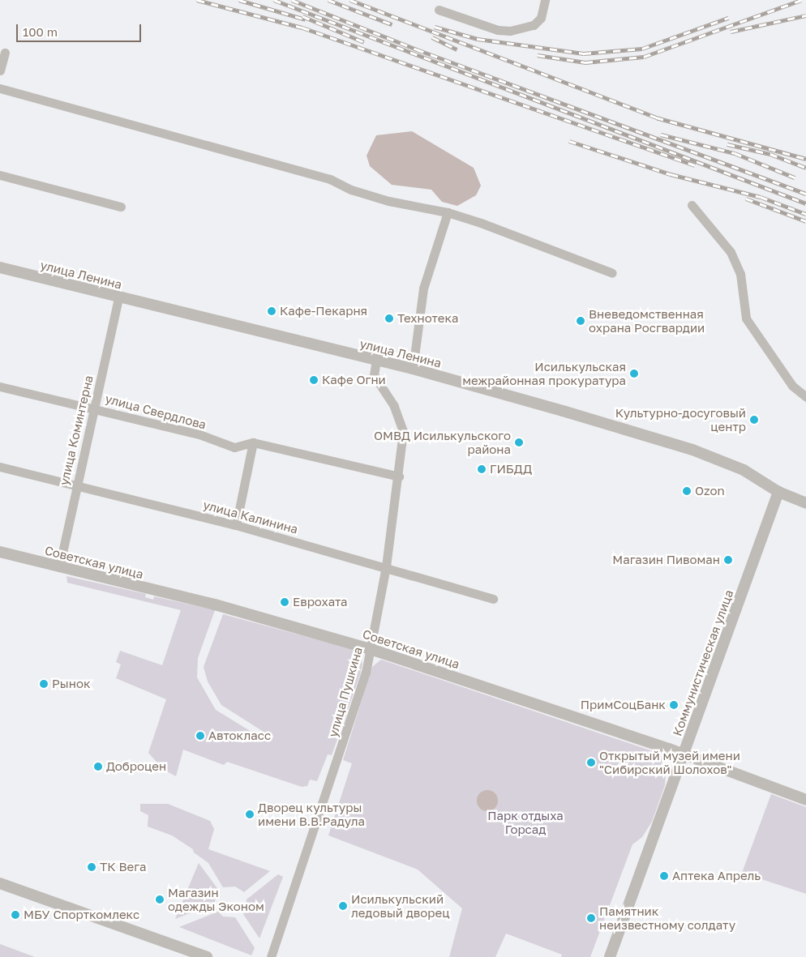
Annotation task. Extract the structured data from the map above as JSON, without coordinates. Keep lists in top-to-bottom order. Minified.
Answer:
{"streets":{"street":["улица Ленина","улица Свердлова","улица Коминтерна","улица Калинина","Советская улица","Коммунистическая улица","улица Пушкина"]},"crossings":[["улица Ленина","улица Коминтерна"],["улица Ленина","Коммунистическая улица"],["улица Ленина","улица Пушкина"],["улица Свердлова","улица Коминтерна"],["улица Свердлова","улица Пушкина"],["улица Коминтерна","улица Калинина"],["улица Коминтерна","Советская улица"],["улица Калинина","улица Пушкина"],["Советская улица","Коммунистическая улица"],["Советская улица","улица Пушкина"]],"parks":["Парк отдыха Горсад"],"places":["Кафе-Пекарня","Технотека","Вневедомственная охрана Росгвардии","Исилькульская межрайонная прокуратура","Кафе Огни","Культурно-досуговый центр","ОМВД Исилькульского района","ГИБДД","Ozon","Магазин Пивоман","Еврохата","Рынок","ПримСоцБанк","Автокласс","Открытый музей имени \"Сибирский Шолохов\"","Доброцен","Дворец культуры имени В.В.Радула","ТК Вега","Аптека Апрель","Магазин одежды Эконом","Исилькульский ледовый дворец","МБУ Спорткомлекс","Памятник неизвестному солдату"],"scale_bar":"100 m"}
